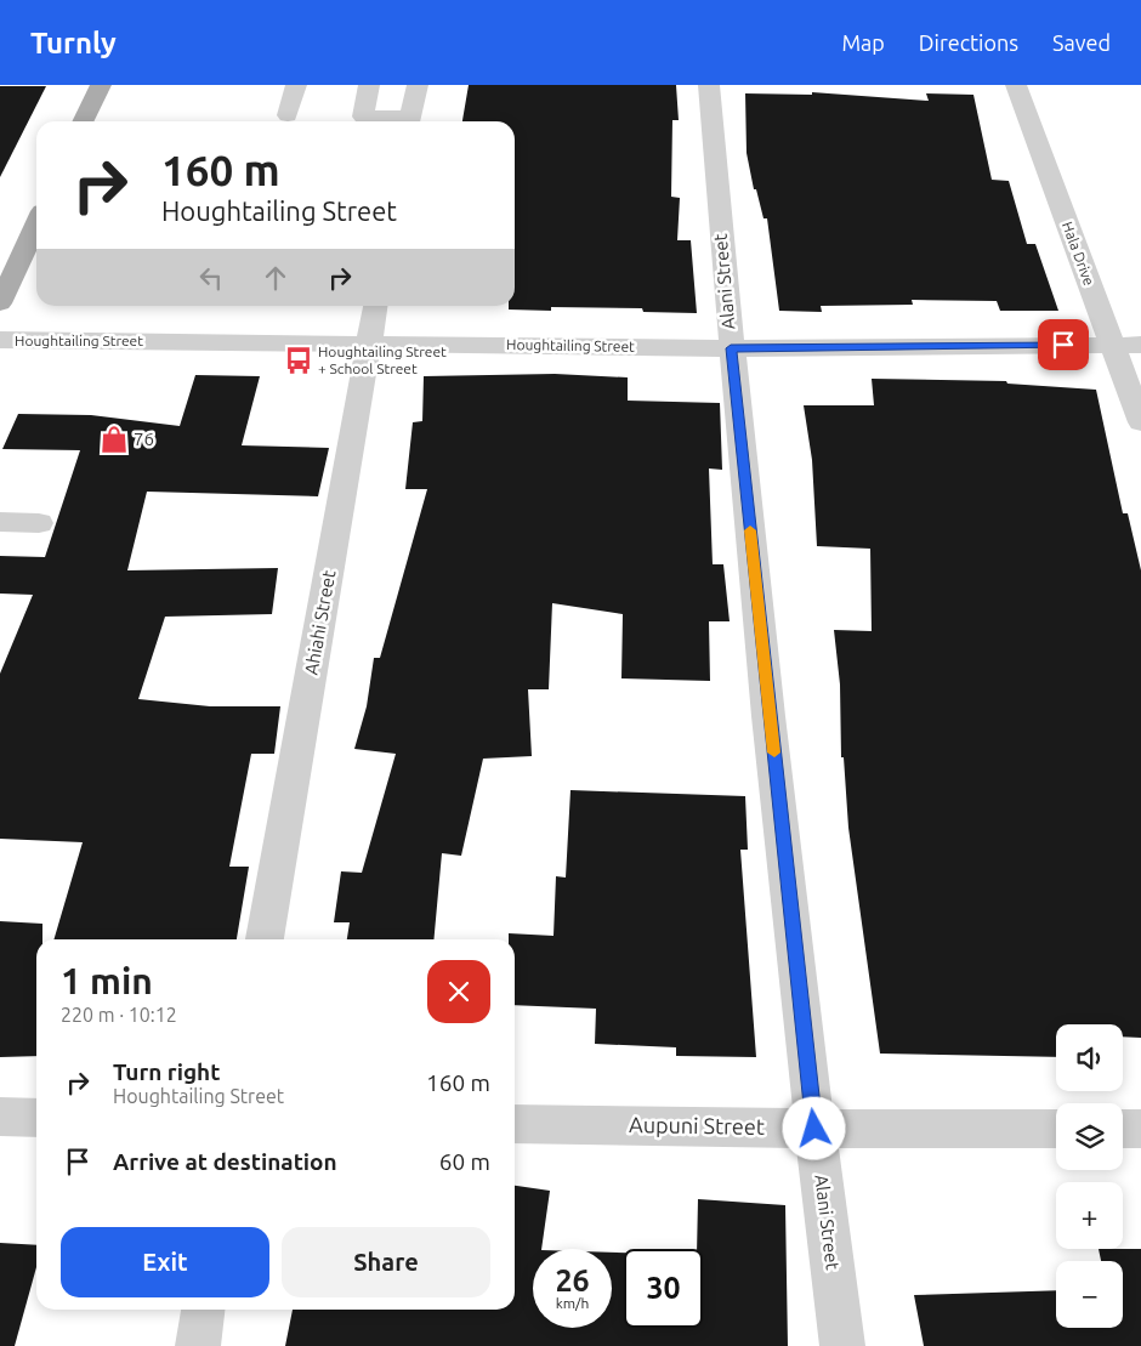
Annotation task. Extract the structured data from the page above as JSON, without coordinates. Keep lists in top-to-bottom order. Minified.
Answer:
{"streets":{"street":["Hala Drive","Alani Street","Houghtailing Street","Ahiahi Street","Aupuni Street"]},"crossings":[["Hala Drive","Houghtailing Street"],["Alani Street","Houghtailing Street"],["Alani Street","Aupuni Street"],["Houghtailing Street","Ahiahi Street"]],"places":{"bus stop":["Houghtailing Street + School Street"],"shop":["76"]},"page":{"header":"Turnly","nav":["Map","Directions","Saved"],"turn":["160 m","Houghtailing Street"],"heading":["1 min","220 m · 10:12"],"map_buttons":["+","−"],"list":[{"name":"Turn right","note":"Houghtailing Street","value":"160 m"},{"name":"Arrive at destination","value":"60 m"}],"buttons":["Exit","Share"],"speed":"26 km/h","limit":"30"}}
